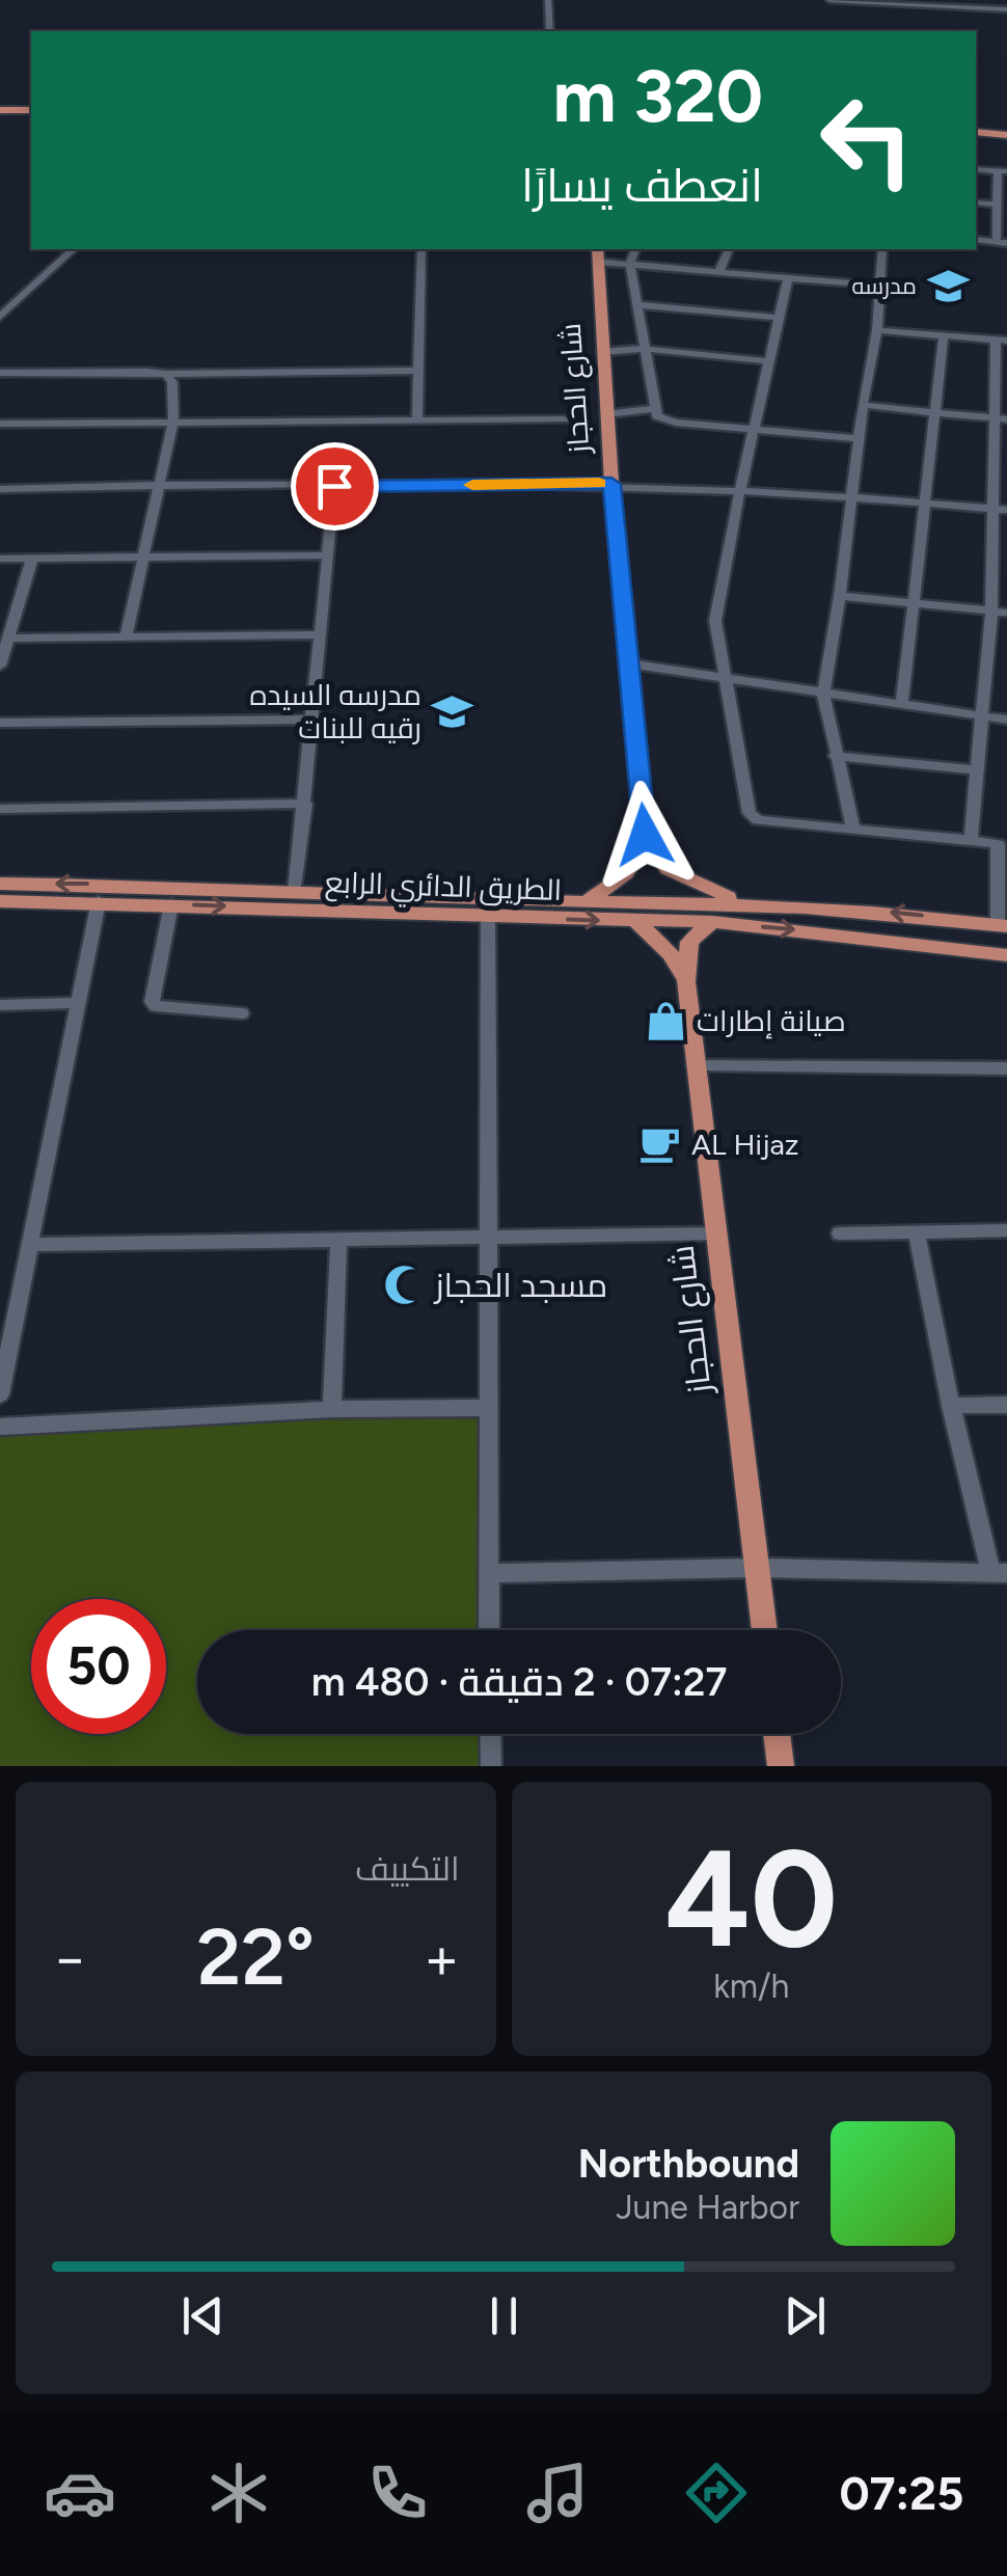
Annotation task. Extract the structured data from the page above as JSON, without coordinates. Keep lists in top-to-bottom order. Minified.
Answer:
{"streets":{"main road":["شارع الحجاز","الطريق الدائري الرابع"]},"crossings":[["شارع الحجاز","الطريق الدائري الرابع"]],"places":{"school or university":["مدرسه","مدرسه السيده رقيه للبنات"],"shop":["صيانة إطارات"],"cafe":["AL Hijaz"],"mosque":["مسجد الحجاز"]},"page":{"turn":["320 m","انعطف يسارًا"],"limit":"50","trip":"07:27 · 2 دقيقة · 480 m","tile":[["40","km/h"],"التكييف"],"heat":["−","22°","+"],"song":["Northbound","June Harbor"],"tabs":"07:25"}}
